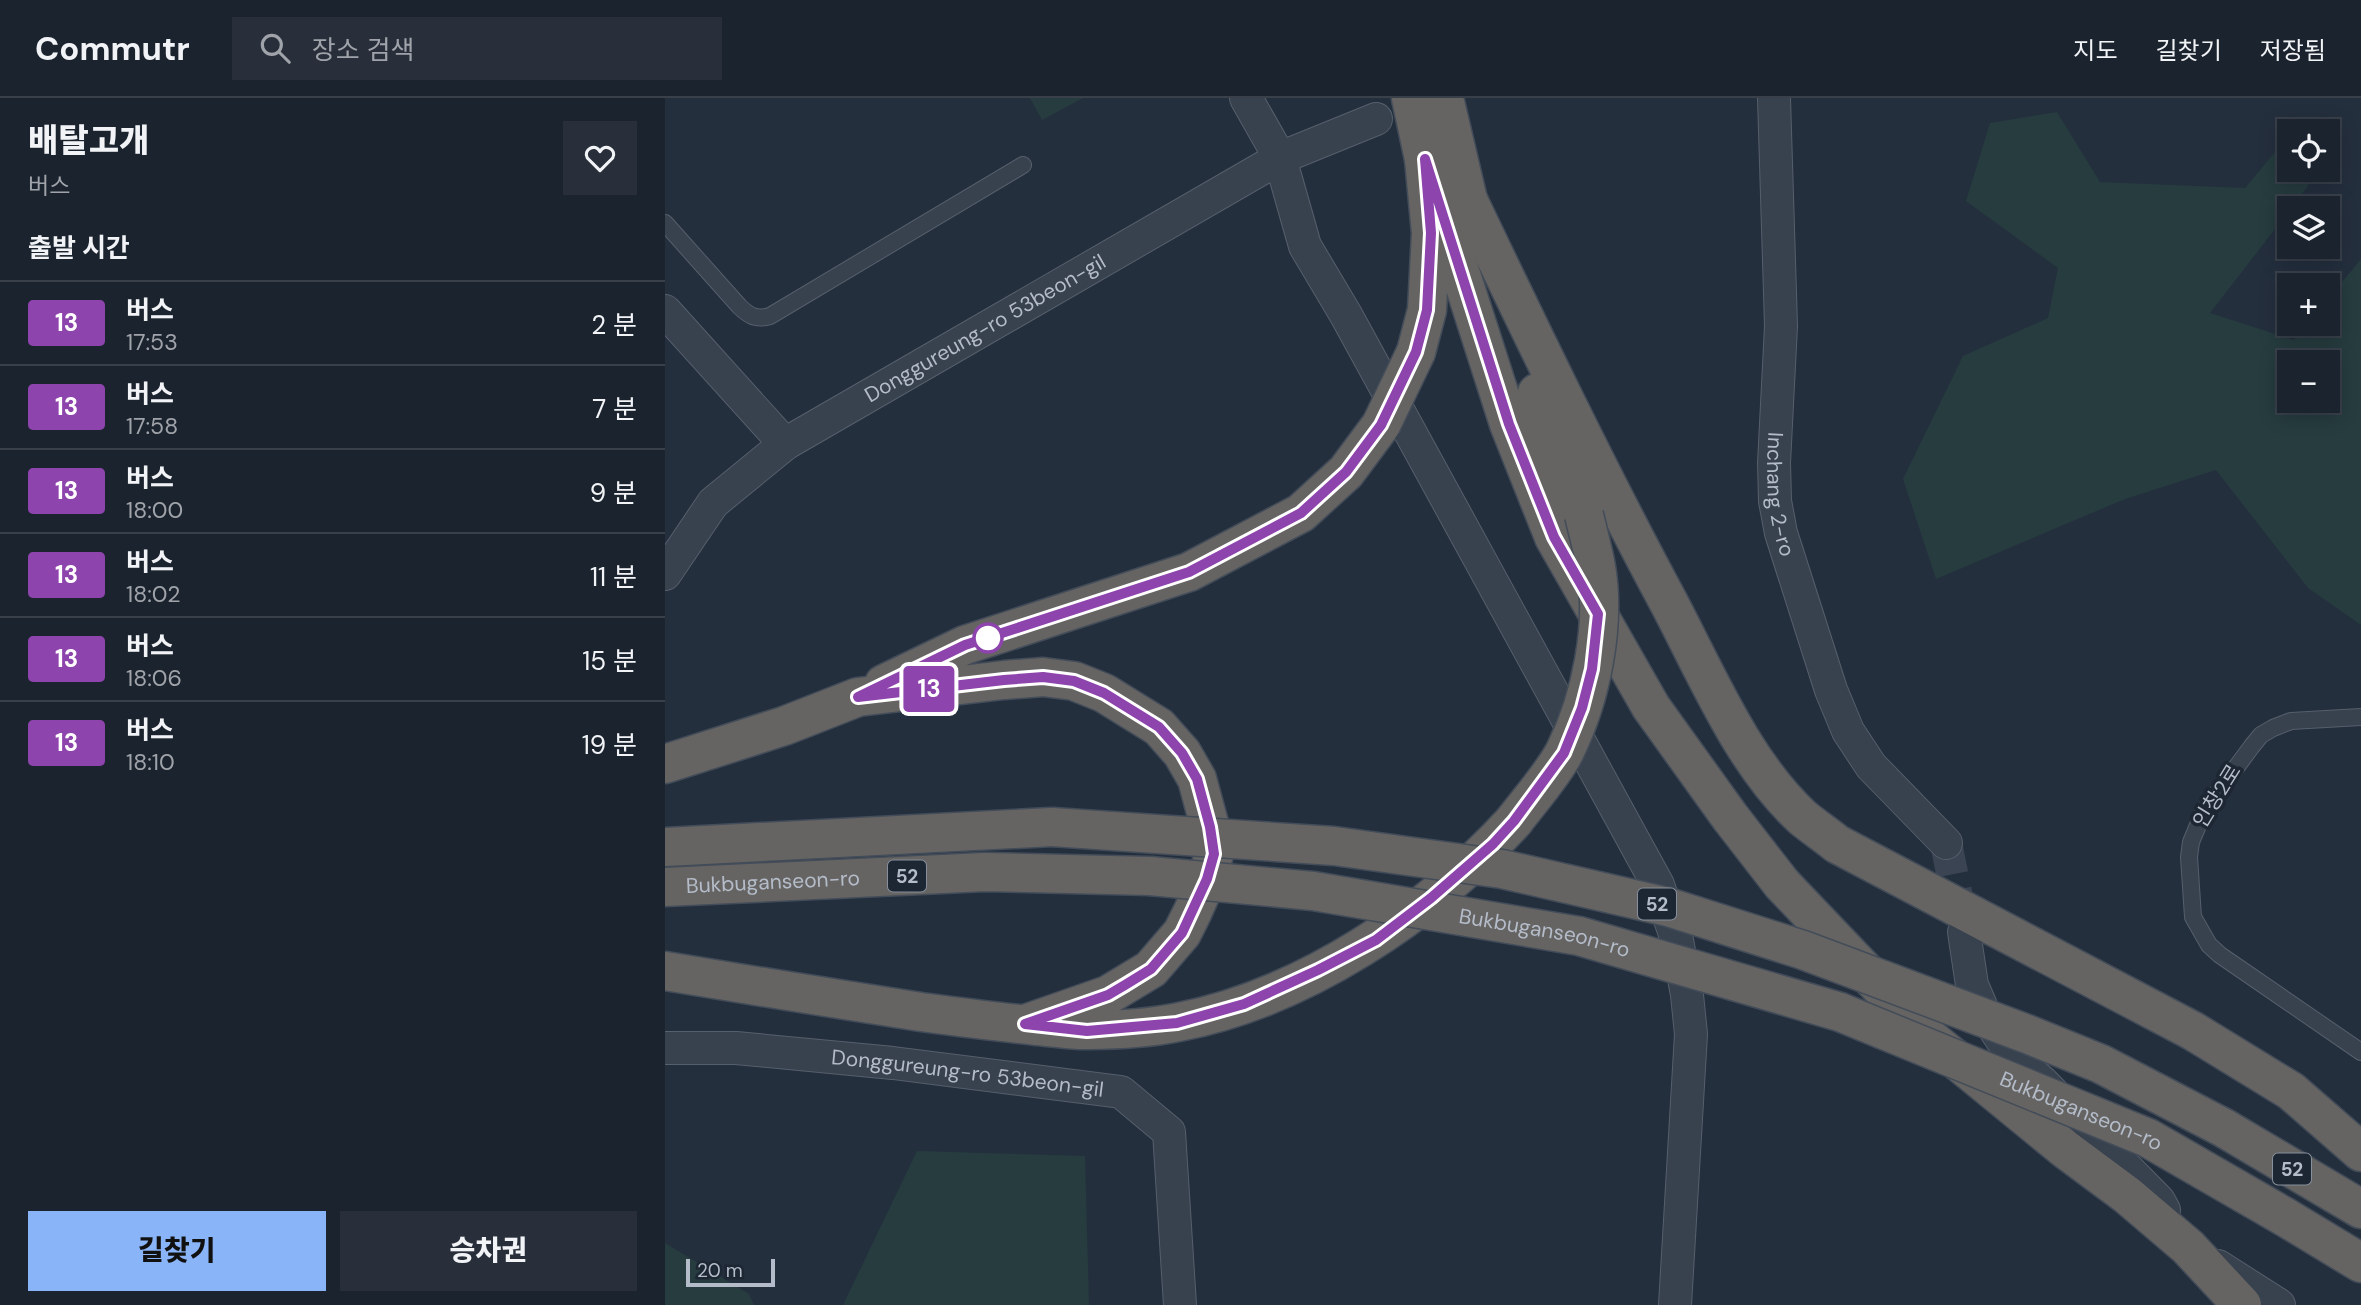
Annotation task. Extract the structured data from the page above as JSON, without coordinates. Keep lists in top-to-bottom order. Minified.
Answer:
{"streets":{"highway":["52","Bukbuganseon-ro"],"street":["Donggureung-ro 53beon-gil","Inchang 2-ro"],"lane":["인창2로"]},"lines":["bus line 13"],"scale_bar":"20 m","page":{"header":"Commutr","search":"장소 검색","nav":["지도","길찾기","저장됨"],"heading":[["배탈고개","버스"],"출발 시간"],"on_map":"13","map_buttons":["+","−"],"list":[{"mark":"13","name":"버스","note":"17:53","value":"2 분"},{"mark":"13","name":"버스","note":"17:58","value":"7 분"},{"mark":"13","name":"버스","note":"18:00","value":"9 분"},{"mark":"13","name":"버스","note":"18:02","value":"11 분"},{"mark":"13","name":"버스","note":"18:06","value":"15 분"},{"mark":"13","name":"버스","note":"18:10","value":"19 분"}],"buttons":["길찾기","승차권"],"scale":"20 m"}}
